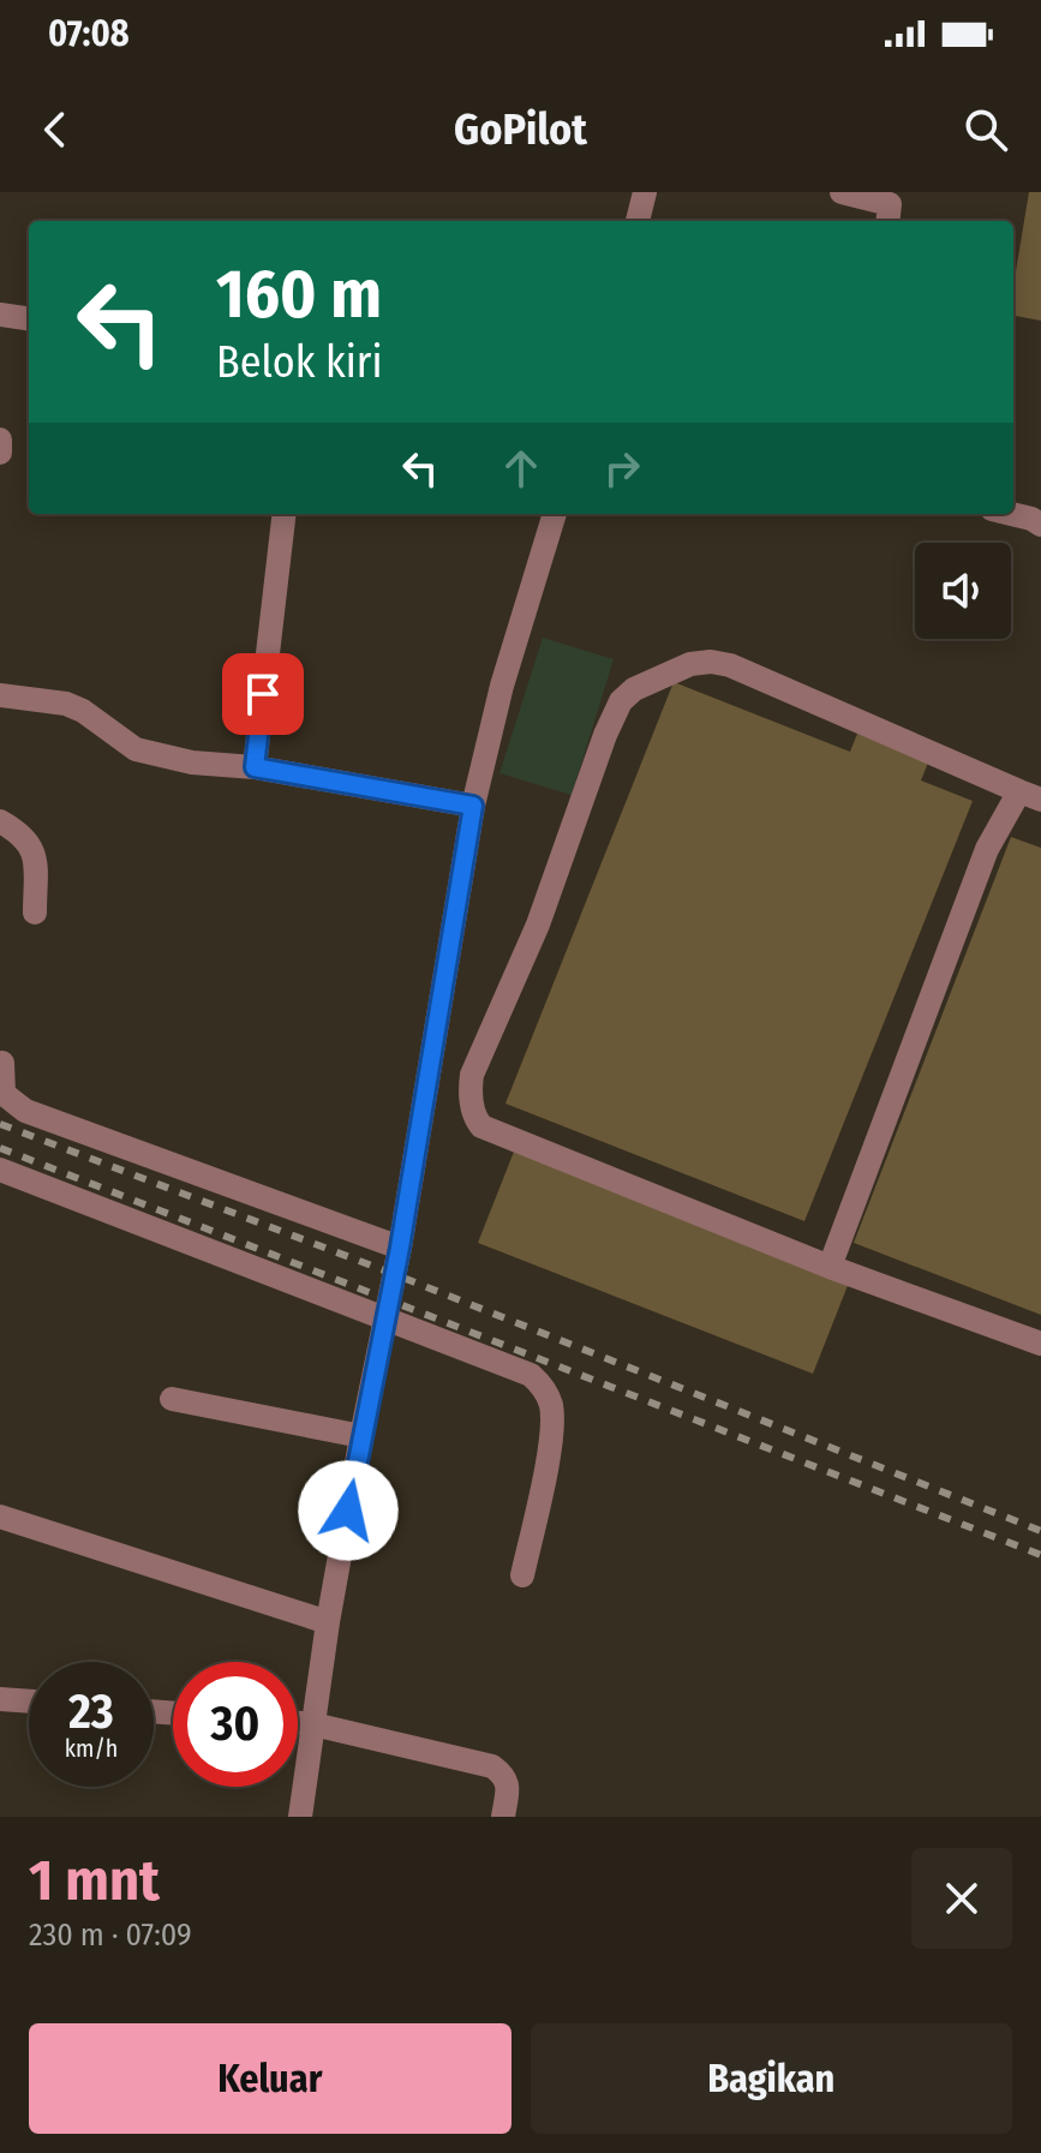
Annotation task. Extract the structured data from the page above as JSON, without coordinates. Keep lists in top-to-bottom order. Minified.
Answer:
{"page":{"status":"07:08","header":"GoPilot","turn":["160 m","Belok kiri"],"speed":"23 km/h","limit":"30","heading":["1 mnt","230 m · 07:09"],"buttons":["Keluar","Bagikan"]}}
